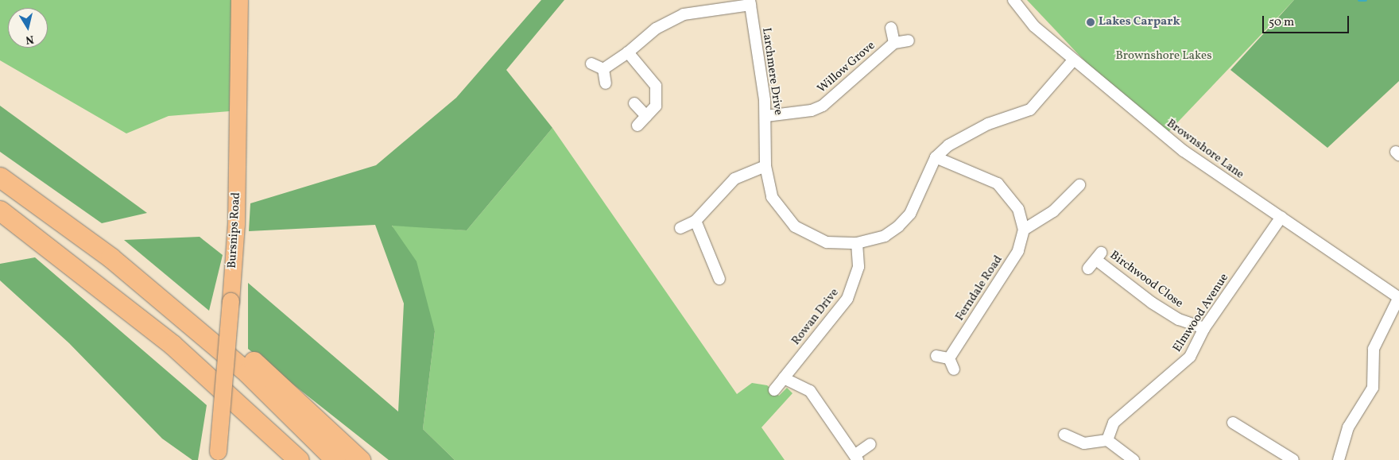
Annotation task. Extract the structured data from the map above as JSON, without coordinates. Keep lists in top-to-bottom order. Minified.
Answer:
{"streets":{"main road":["Bursnips Road"],"street":["Willow Grove","Larchmere Drive","Brownshore Lane","Birchwood Close","Ferndale Road","Elmwood Avenue","Rowan Drive"]},"crossings":[["Willow Grove","Larchmere Drive"],["Larchmere Drive","Brownshore Lane"],["Larchmere Drive","Ferndale Road"],["Larchmere Drive","Rowan Drive"],["Brownshore Lane","Elmwood Avenue"],["Birchwood Close","Elmwood Avenue"]],"parks":["Brownshore Lakes"],"places":["Lakes Carpark"],"scale_bar":"50 m","north":"bottom"}
